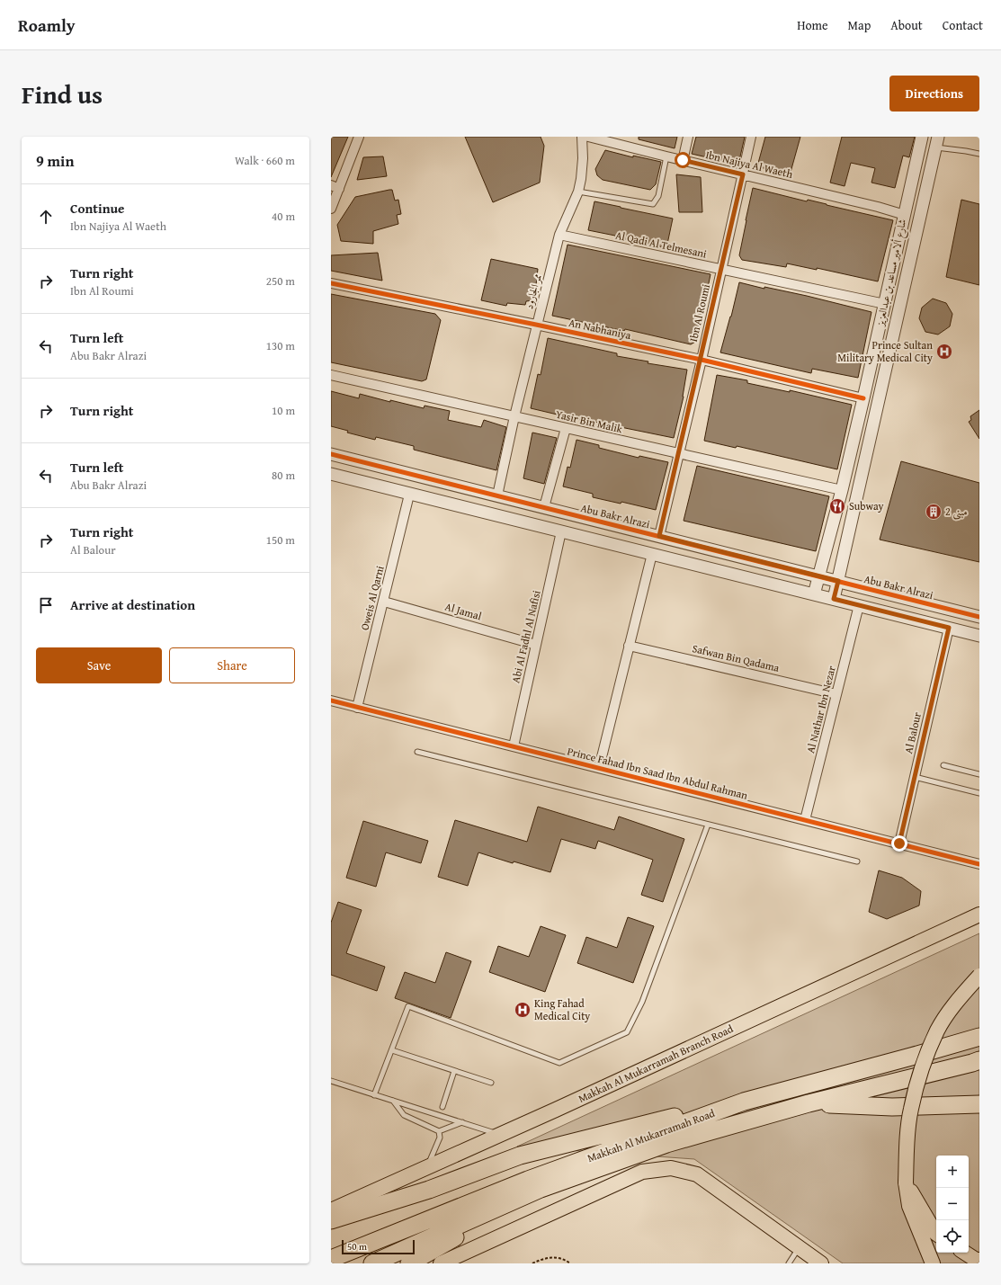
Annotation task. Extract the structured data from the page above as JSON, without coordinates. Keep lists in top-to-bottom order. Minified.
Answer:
{"streets":{"highway":["Makkah Al Mukarramah Road"],"main road":["Makkah Al Mukarramah Branch Road"],"street":["Ibn Najiya Al Waeth","Al Qadi Al Telmesani","شارع ألامير مساعد بن عبدالعزيز","ممر الجارود","Ibn Al Roumi","An Nabhaniya","Yasir Bin Malik","Abu Bakr Alrazi","Oweis Al Qarni","Al Jamal","Abi Al Fadhl Al Nafisi","Safwan Bin Qadama","Al Nathar Ibn Nezar","Al Balour","Prince Fahad Ibn Saad Ibn Abdul Rahman"]},"crossings":[["Ibn Najiya Al Waeth","شارع ألامير مساعد بن عبدالعزيز"],["Ibn Najiya Al Waeth","Ibn Al Roumi"],["Al Qadi Al Telmesani","شارع ألامير مساعد بن عبدالعزيز"],["Al Qadi Al Telmesani","ممر الجارود"],["Al Qadi Al Telmesani","Ibn Al Roumi"],["شارع ألامير مساعد بن عبدالعزيز","An Nabhaniya"],["شارع ألامير مساعد بن عبدالعزيز","Yasir Bin Malik"],["شارع ألامير مساعد بن عبدالعزيز","Abu Bakr Alrazi"],["ممر الجارود","An Nabhaniya"],["ممر الجارود","Yasir Bin Malik"],["ممر الجارود","Abu Bakr Alrazi"],["Ibn Al Roumi","An Nabhaniya"],["Ibn Al Roumi","Yasir Bin Malik"],["Ibn Al Roumi","Abu Bakr Alrazi"],["Oweis Al Qarni","Al Jamal"],["Oweis Al Qarni","Prince Fahad Ibn Saad Ibn Abdul Rahman"],["Al Jamal","Abi Al Fadhl Al Nafisi"],["Abi Al Fadhl Al Nafisi","Prince Fahad Ibn Saad Ibn Abdul Rahman"],["Safwan Bin Qadama","Al Nathar Ibn Nezar"],["Al Nathar Ibn Nezar","Prince Fahad Ibn Saad Ibn Abdul Rahman"],["Al Balour","Prince Fahad Ibn Saad Ibn Abdul Rahman"]],"places":{"hospital":["Prince Sultan Military Medical City","King Fahad Medical City"],"restaurant":["Subway"],"building":["مبنى 2"]},"scale_bar":"50 m","page":{"header":"Roamly","nav":["Home","Map","About","Contact"],"title":"Find us","buttons":["Directions",["Save","Share"]],"heading":["9 min","Walk · 660 m"],"list":[["Continue","Ibn Najiya Al Waeth","40 m"],["Turn right","Ibn Al Roumi","250 m"],["Turn left","Abu Bakr Alrazi","130 m"],["Turn right","10 m"],["Turn left","Abu Bakr Alrazi","80 m"],["Turn right","Al Balour","150 m"],"Arrive at destination"],"map_buttons":["+","−"],"scale":"50 m"}}
